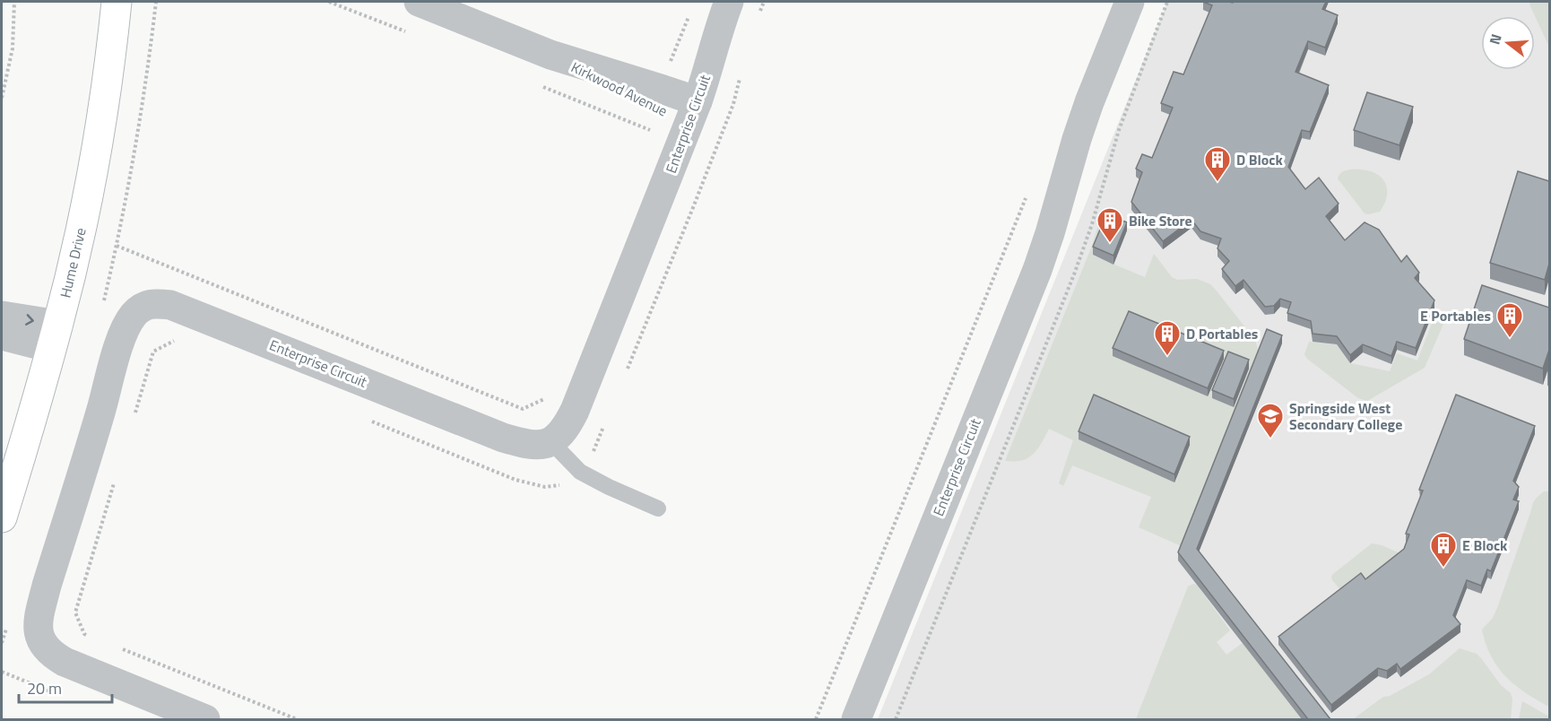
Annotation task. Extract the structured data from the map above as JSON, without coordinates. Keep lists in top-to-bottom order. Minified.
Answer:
{"streets":{"street":["Kirkwood Avenue","Enterprise Circuit","Hume Drive"]},"crossings":[["Kirkwood Avenue","Enterprise Circuit"]],"places":{"building":["D Block","Bike Store","E Portables","D Portables","E Block"],"school or university":["Springside West Secondary College"]},"scale_bar":"20 m","north":"left"}
